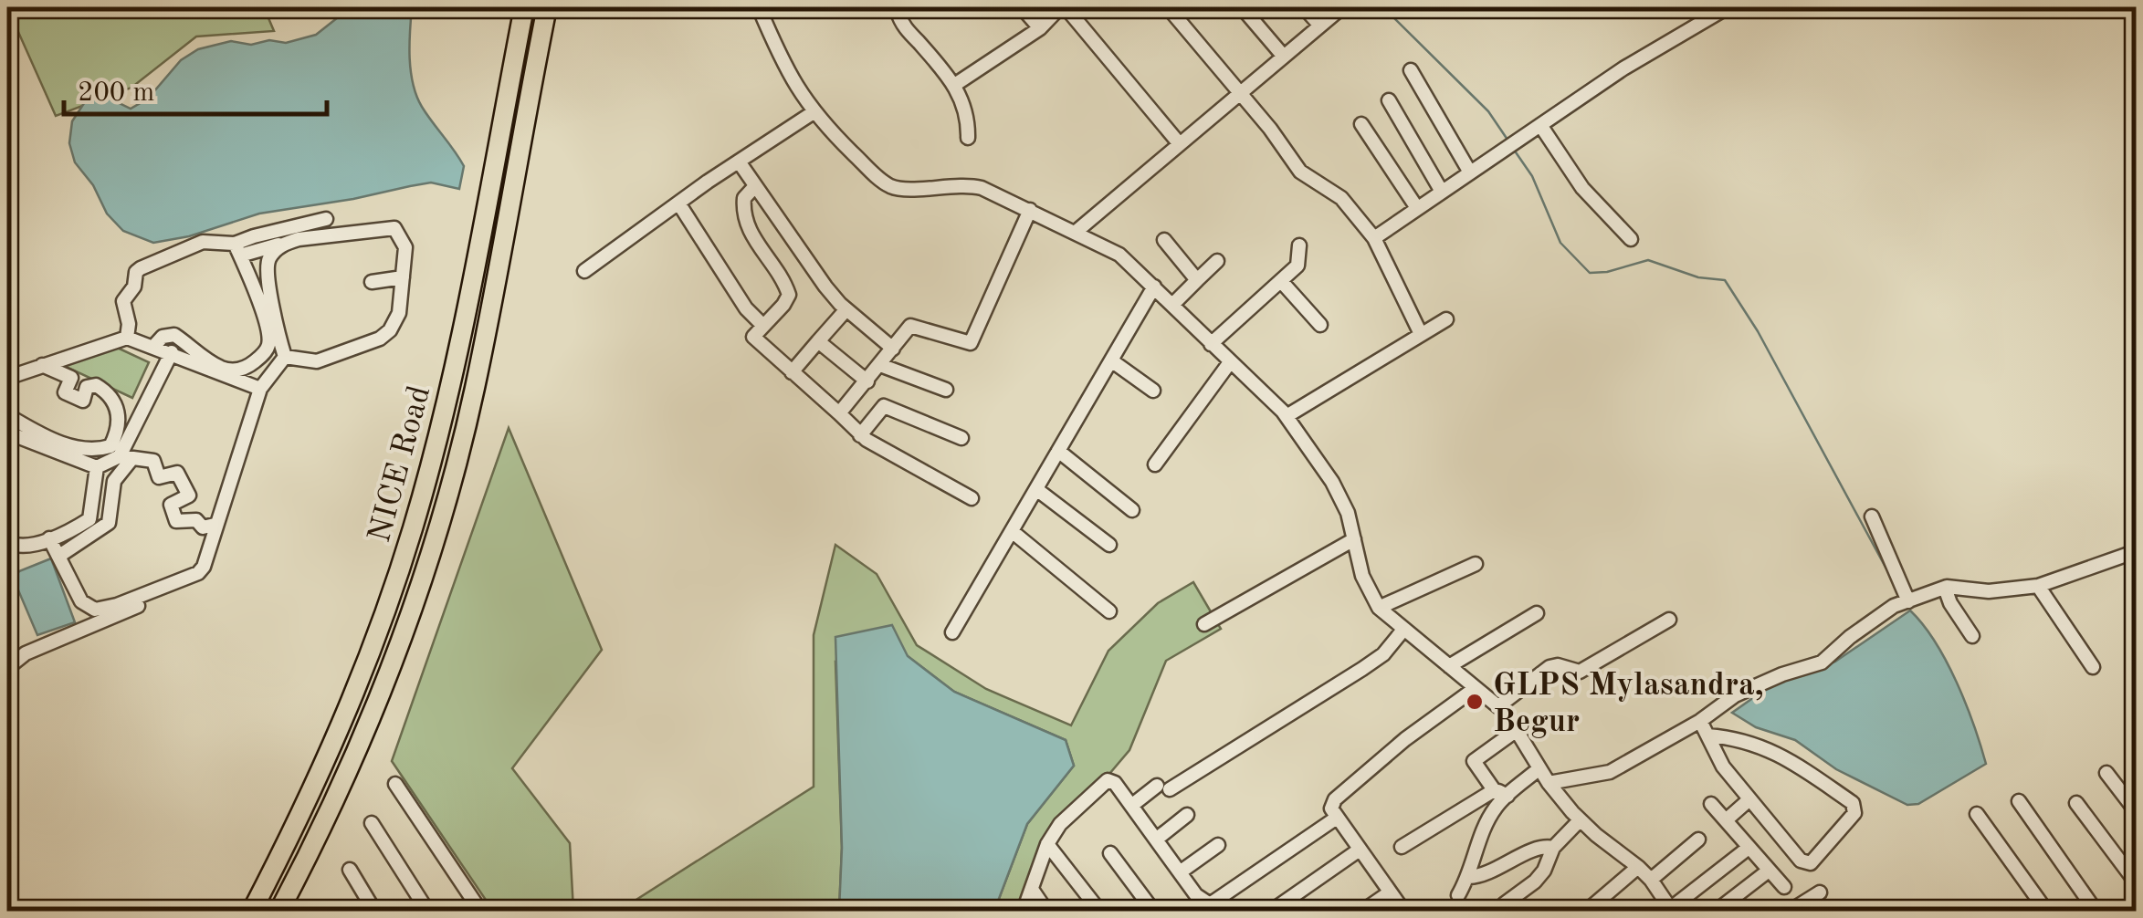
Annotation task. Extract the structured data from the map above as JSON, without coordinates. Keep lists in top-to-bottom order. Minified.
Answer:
{"streets":{"highway":["NICE Road"]},"places":["GLPS Mylasandra, Begur"],"scale_bar":"200 m"}
